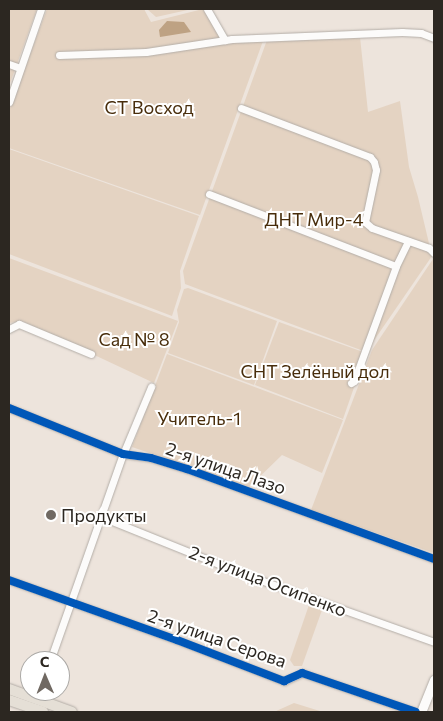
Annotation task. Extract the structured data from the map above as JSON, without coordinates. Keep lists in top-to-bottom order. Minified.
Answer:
{"streets":{"street":["2-я улица Лазо","2-я улица Осипенко","2-я улица Серова"]},"parks":["СТ Восход","ДНТ Мир-4","Сад № 8","СНТ Зелёный дол","Учитель-1"],"places":["Продукты"],"north":"top"}
